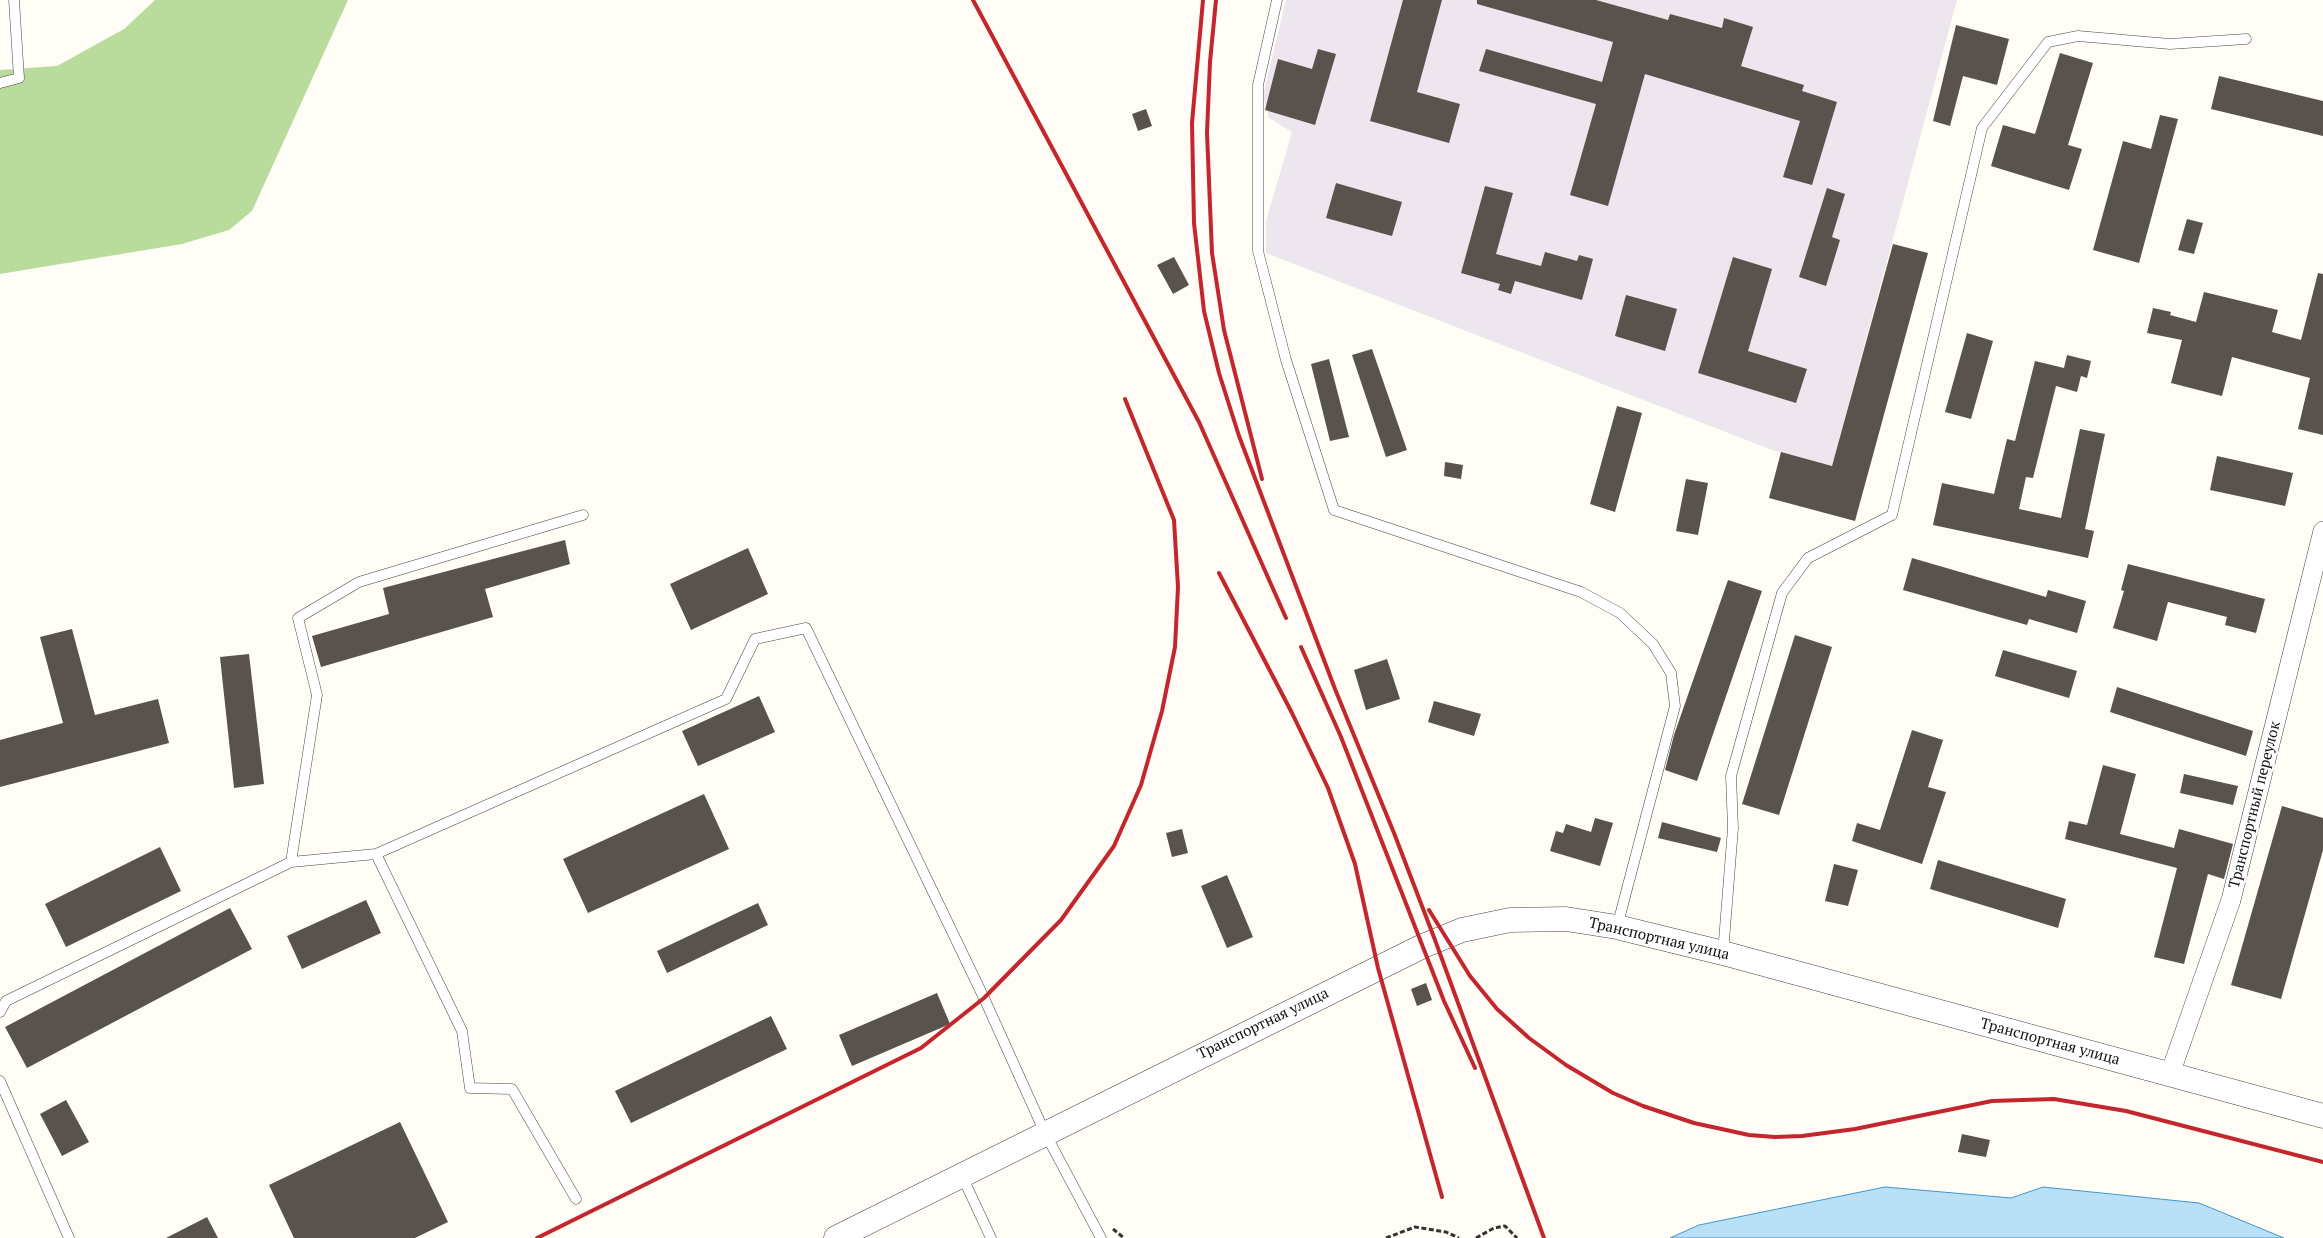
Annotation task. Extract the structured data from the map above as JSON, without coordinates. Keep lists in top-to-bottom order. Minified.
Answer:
{"streets":{"street":["Транспортный переулок","Транспортная улица"]},"crossings":[["Транспортный переулок","Транспортная улица"]]}
